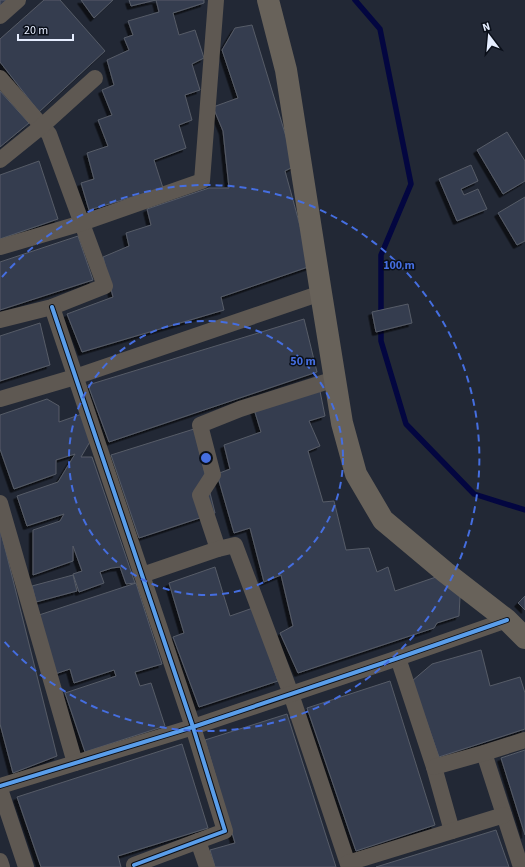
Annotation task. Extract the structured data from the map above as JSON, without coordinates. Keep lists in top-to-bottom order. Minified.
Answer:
{"scale_bar":"20 m","north":"top","rings":["100 m","50 m"]}
